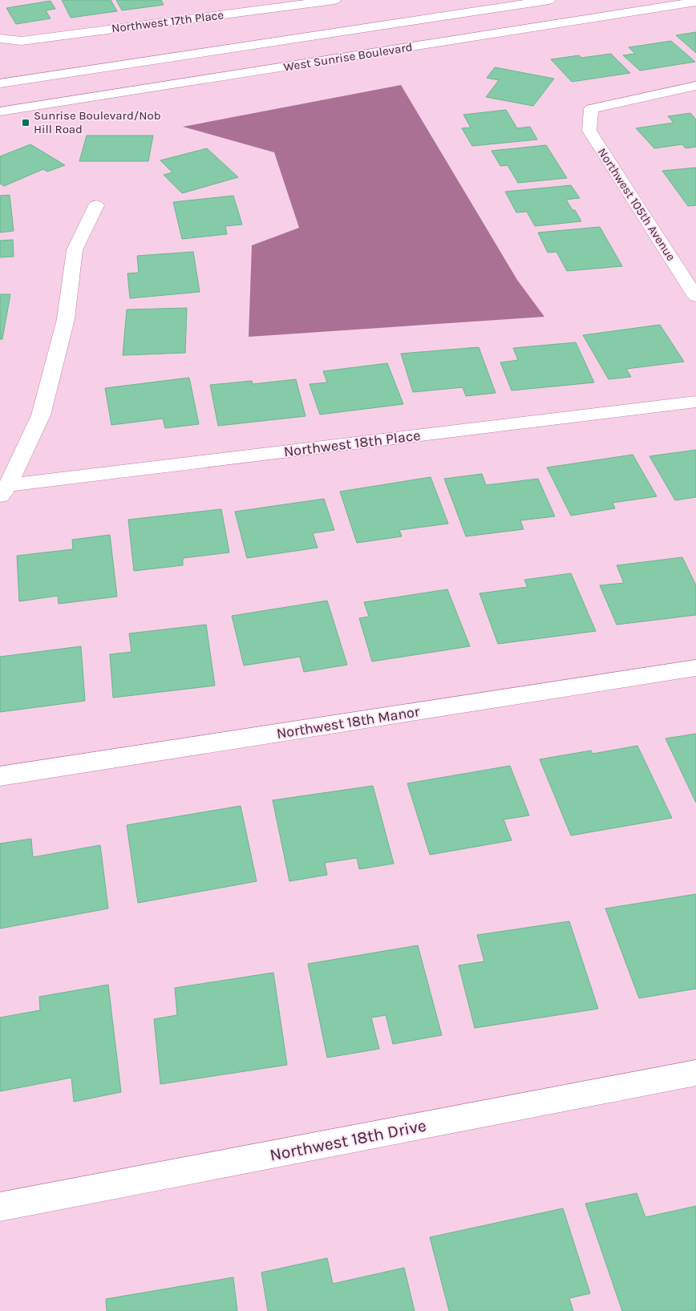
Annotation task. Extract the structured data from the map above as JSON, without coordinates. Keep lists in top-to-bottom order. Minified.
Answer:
{"streets":{"main road":["Northwest 17th Place","West Sunrise Boulevard","Northwest 105th Avenue","Northwest 18th Place","Northwest 18th Manor","Northwest 18th Drive"]},"places":{"transit":["Sunrise Boulevard/Nob Hill Road"]}}
